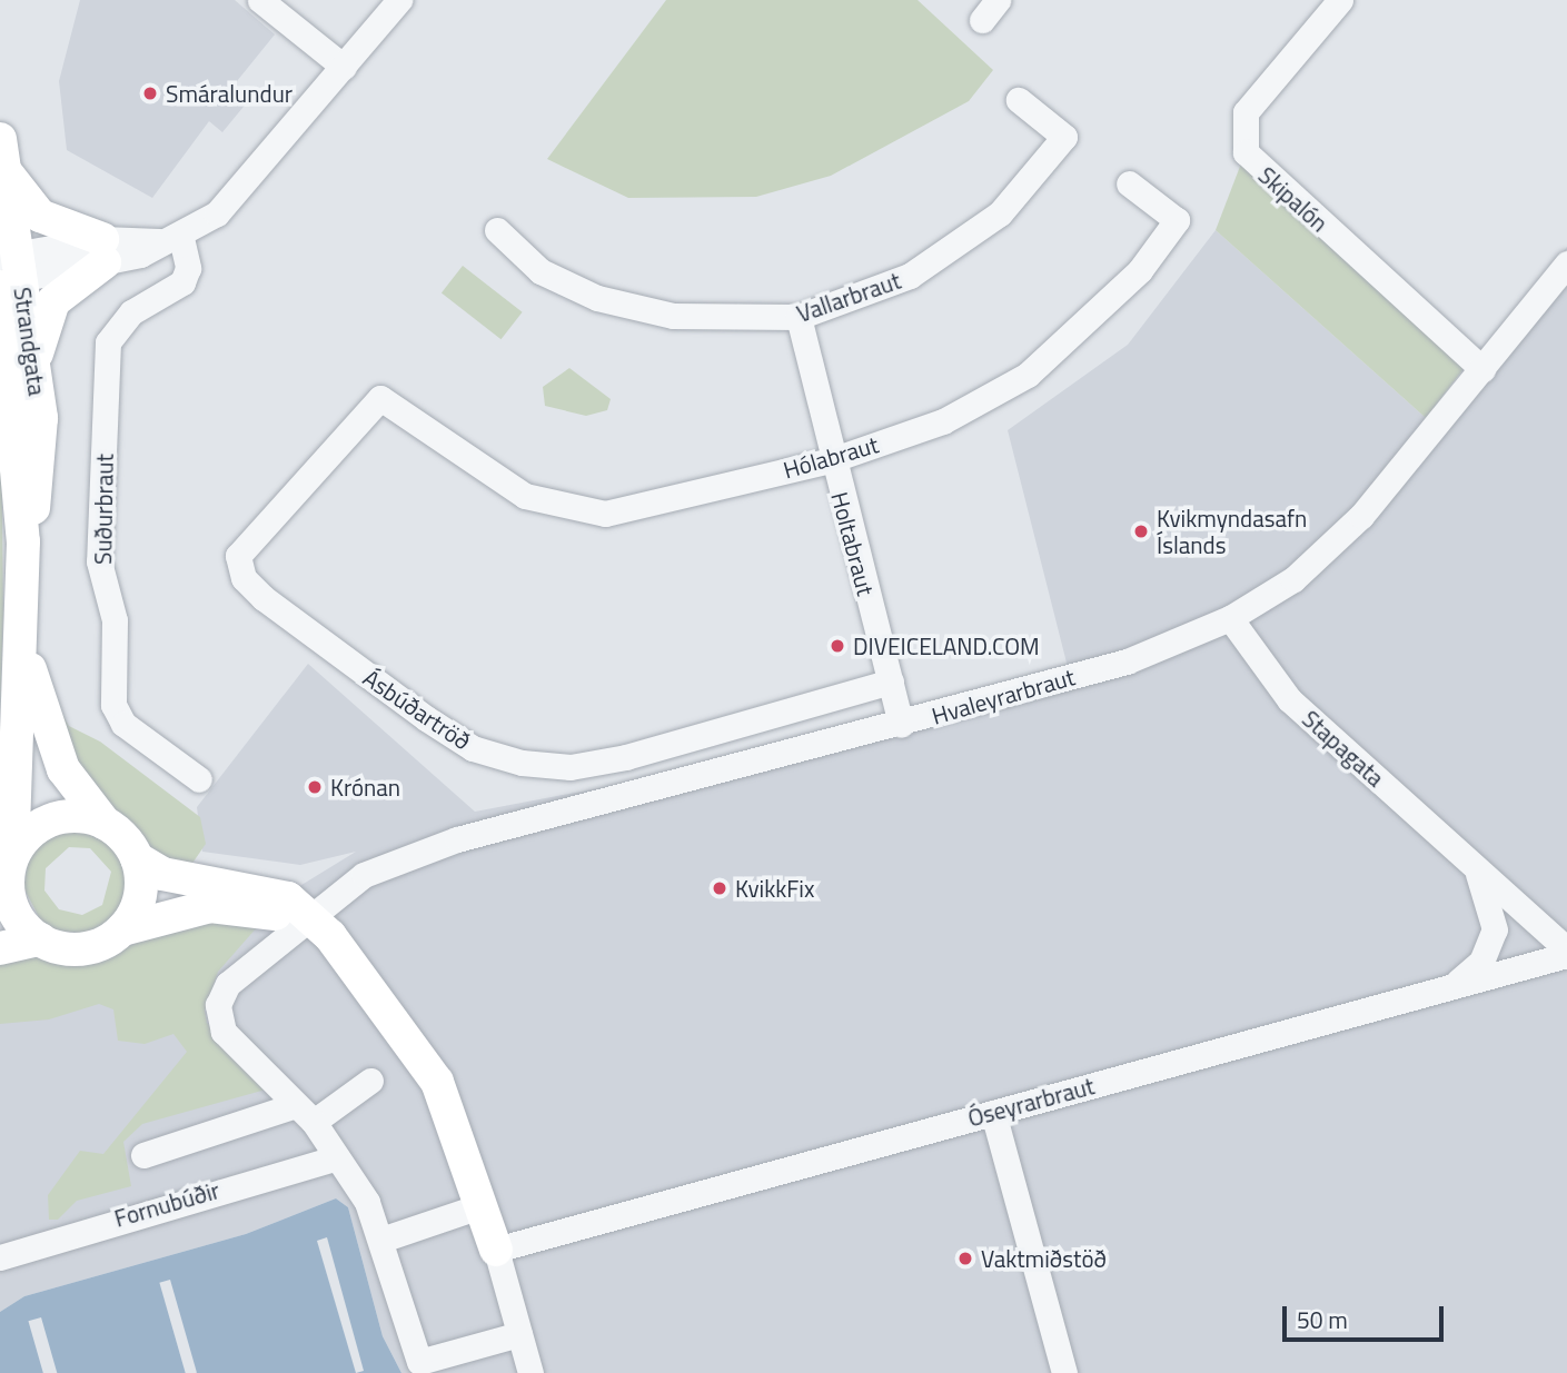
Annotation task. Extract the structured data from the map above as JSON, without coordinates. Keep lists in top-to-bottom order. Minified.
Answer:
{"streets":{"main road":["Strandgata"],"street":["Skipalón","Vallarbraut","Hólabraut","Suðurbraut","Holtabraut","Hvaleyrarbraut","Ásbúðartröð","Stapagata","Óseyrarbraut","Fornubúðir"]},"crossings":[["Skipalón","Hvaleyrarbraut"],["Vallarbraut","Holtabraut"],["Hólabraut","Holtabraut"],["Hólabraut","Ásbúðartröð"],["Holtabraut","Hvaleyrarbraut"],["Holtabraut","Ásbúðartröð"],["Hvaleyrarbraut","Stapagata"],["Stapagata","Óseyrarbraut"]],"places":["Smáralundur","Kvikmyndasafn Íslands","DIVEICELAND.COM","Krónan","KvikkFix","Vaktmiðstöð"],"scale_bar":"50 m"}
